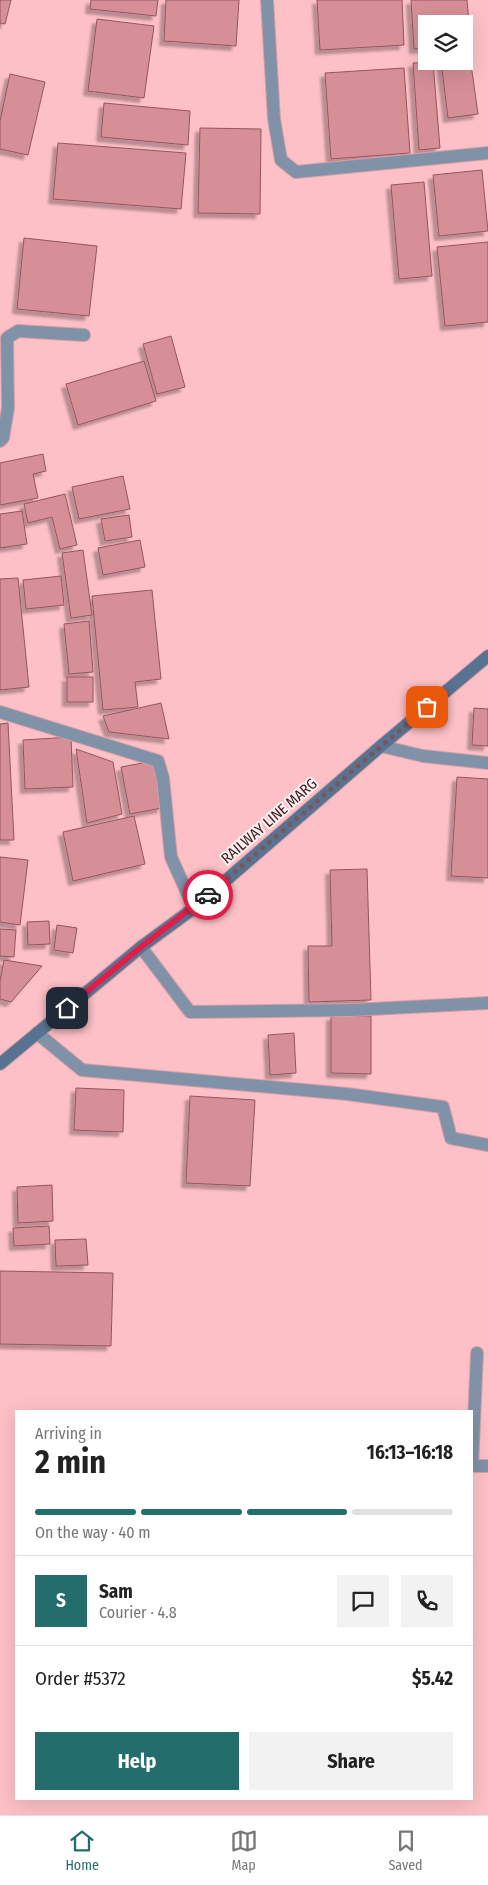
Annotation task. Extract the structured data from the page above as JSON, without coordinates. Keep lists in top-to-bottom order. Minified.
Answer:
{"streets":{"main road":["RAILWAY LINE MARG"]},"page":{"heading":["2 min","Arriving in","16:13–16:18"],"panel":["Sam","Courier · 4.8","Order #5372","$5.42"],"bar":"On the way · 40 m","round":"S","buttons":["Help","Share"],"tabs":["Home","Map","Saved"]}}
